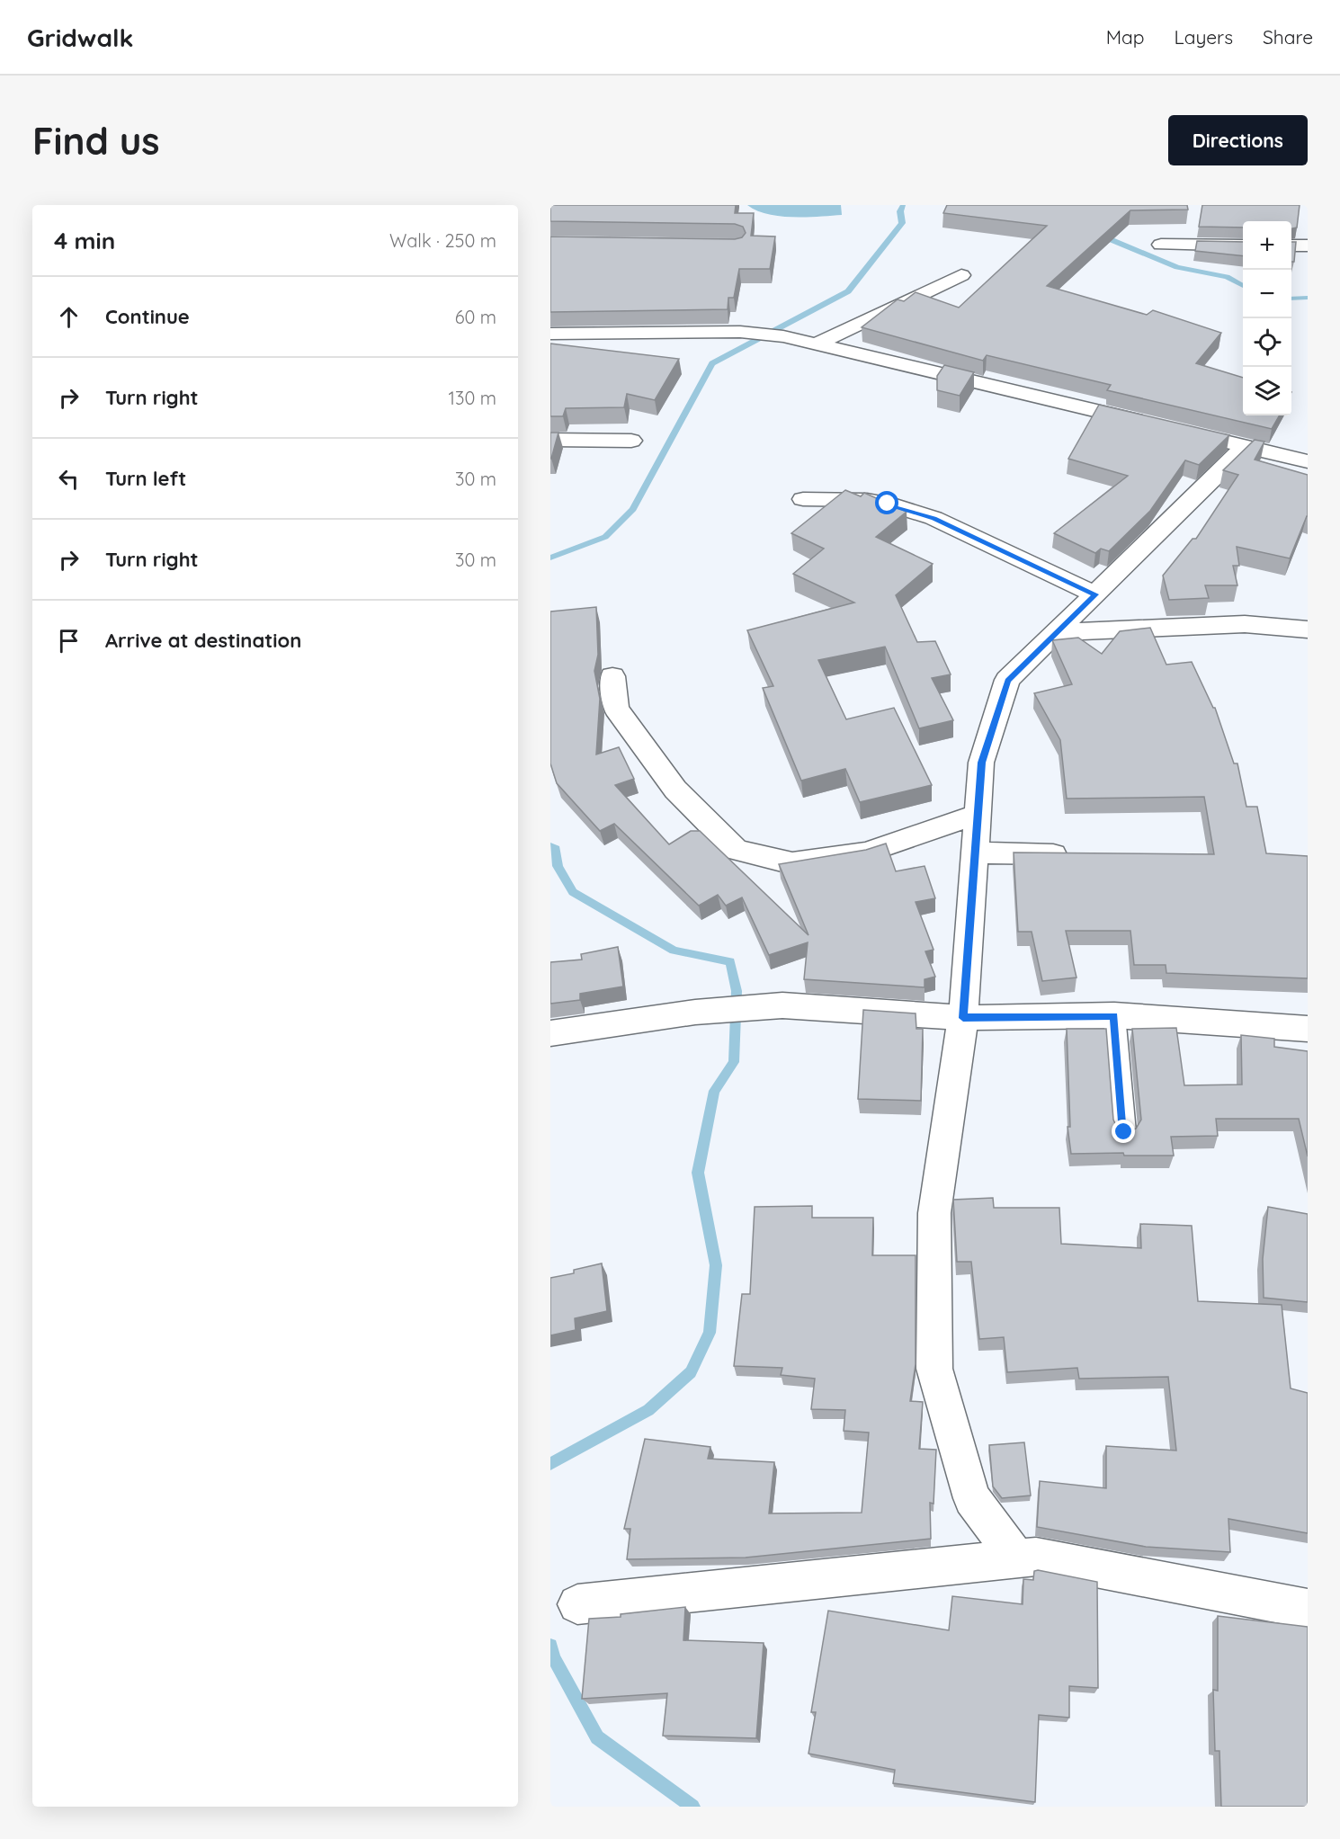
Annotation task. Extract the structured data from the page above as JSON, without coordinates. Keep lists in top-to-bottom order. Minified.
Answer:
{"page":{"header":"Gridwalk","nav":["Map","Layers","Share"],"buttons":"Directions","title":"Find us","heading":["4 min","Walk · 250 m"],"map_buttons":["+","−"],"list":[["Continue","60 m"],["Turn right","130 m"],["Turn left","30 m"],["Turn right","30 m"],"Arrive at destination"]}}
